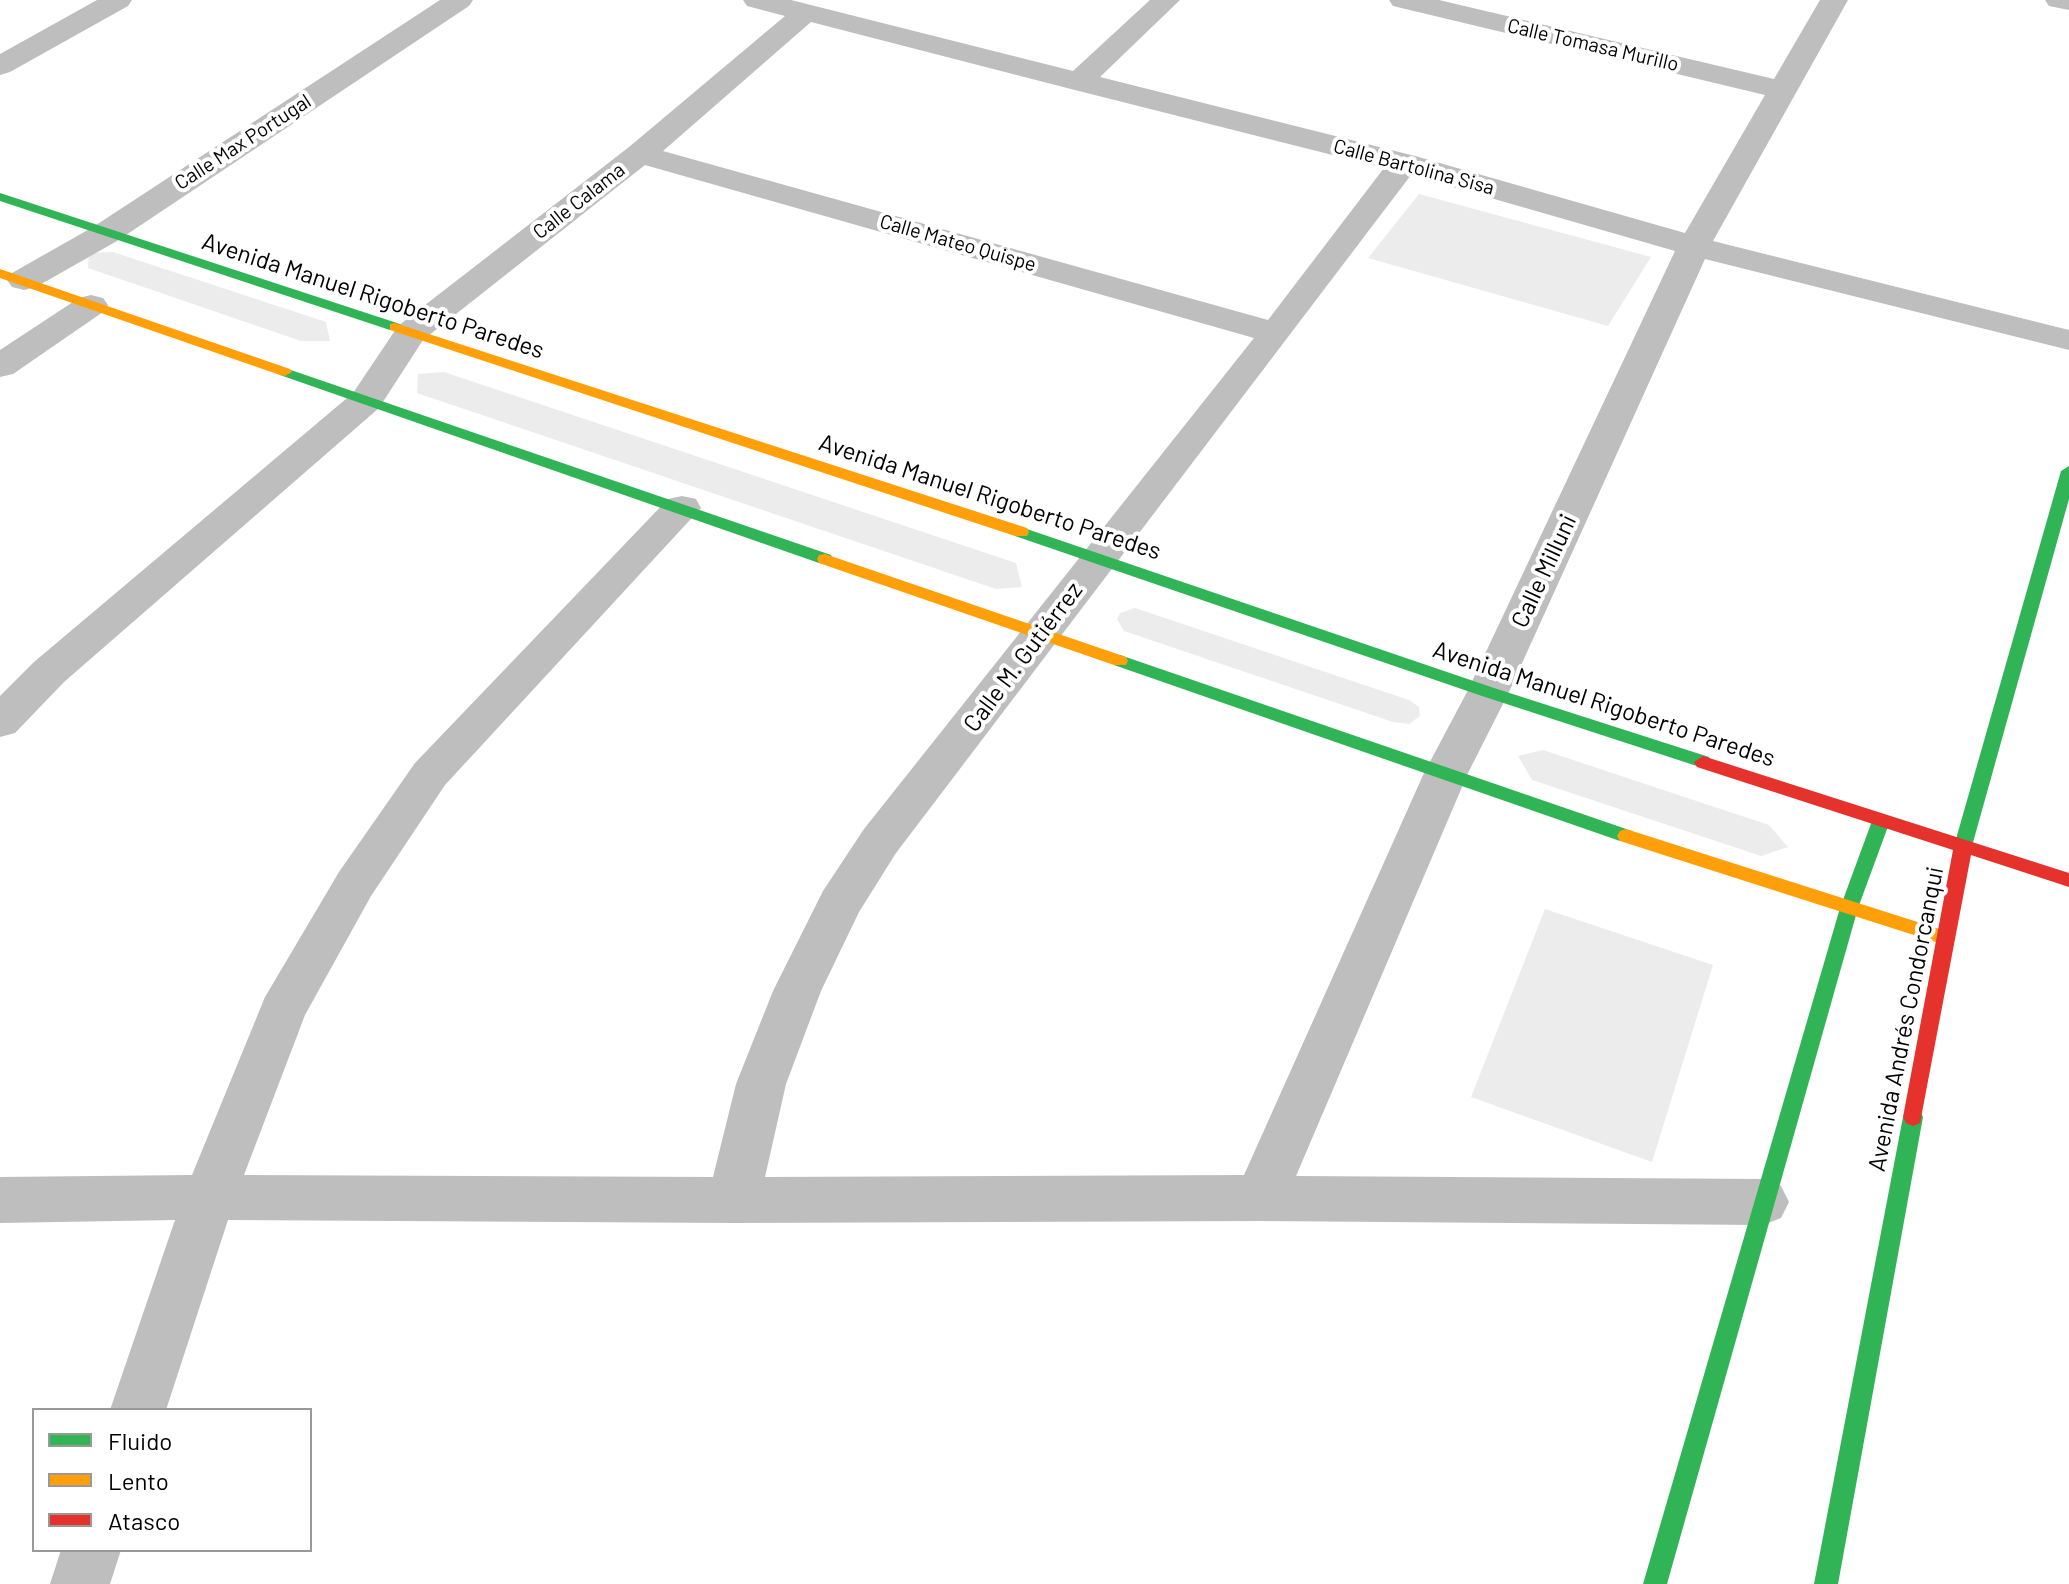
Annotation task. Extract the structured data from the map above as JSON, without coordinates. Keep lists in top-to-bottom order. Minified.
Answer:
{"streets":{"street":["Calle Tomasa Murillo","Calle Max Portugal","Calle Bartolina Sisa","Calle Calama","Calle Mateo Quispe","Avenida Manuel Rigoberto Paredes","Calle Milluni","Calle M. Gutiérrez","Avenida Andrés Condorcanqui"]},"crossings":[["Calle Tomasa Murillo","Calle Milluni"],["Calle Max Portugal","Avenida Manuel Rigoberto Paredes"],["Calle Bartolina Sisa","Calle Calama"],["Calle Bartolina Sisa","Calle Milluni"],["Calle Bartolina Sisa","Calle M. Gutiérrez"],["Calle Calama","Calle Mateo Quispe"],["Calle Calama","Avenida Manuel Rigoberto Paredes"],["Calle Mateo Quispe","Calle M. Gutiérrez"],["Avenida Manuel Rigoberto Paredes","Calle Milluni"],["Avenida Manuel Rigoberto Paredes","Calle M. Gutiérrez"],["Avenida Manuel Rigoberto Paredes","Avenida Andrés Condorcanqui"]],"legend":["Fluido","Lento","Atasco"]}
